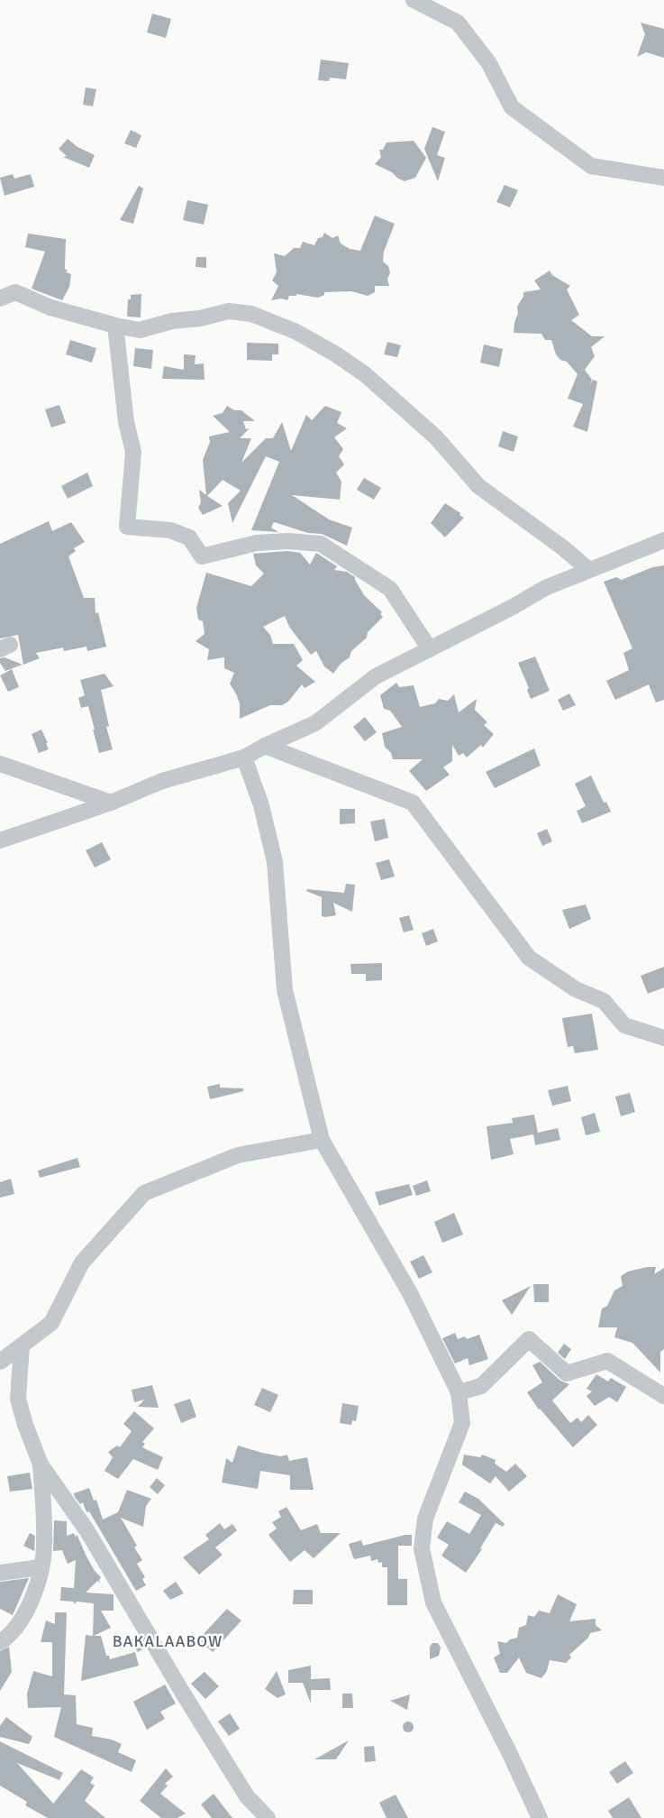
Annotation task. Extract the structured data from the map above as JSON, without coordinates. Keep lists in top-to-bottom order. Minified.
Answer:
{"districts":["BAKALAABOW"]}
